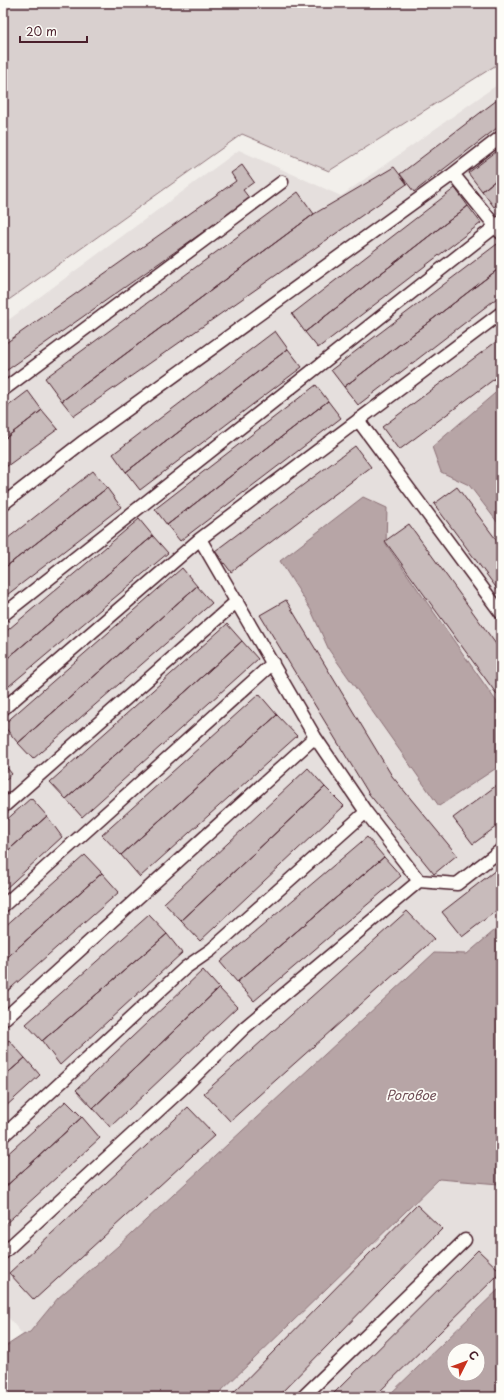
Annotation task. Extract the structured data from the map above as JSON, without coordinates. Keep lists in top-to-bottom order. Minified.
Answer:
{"water":["Роговое"],"scale_bar":"20 m","north":"top right"}
